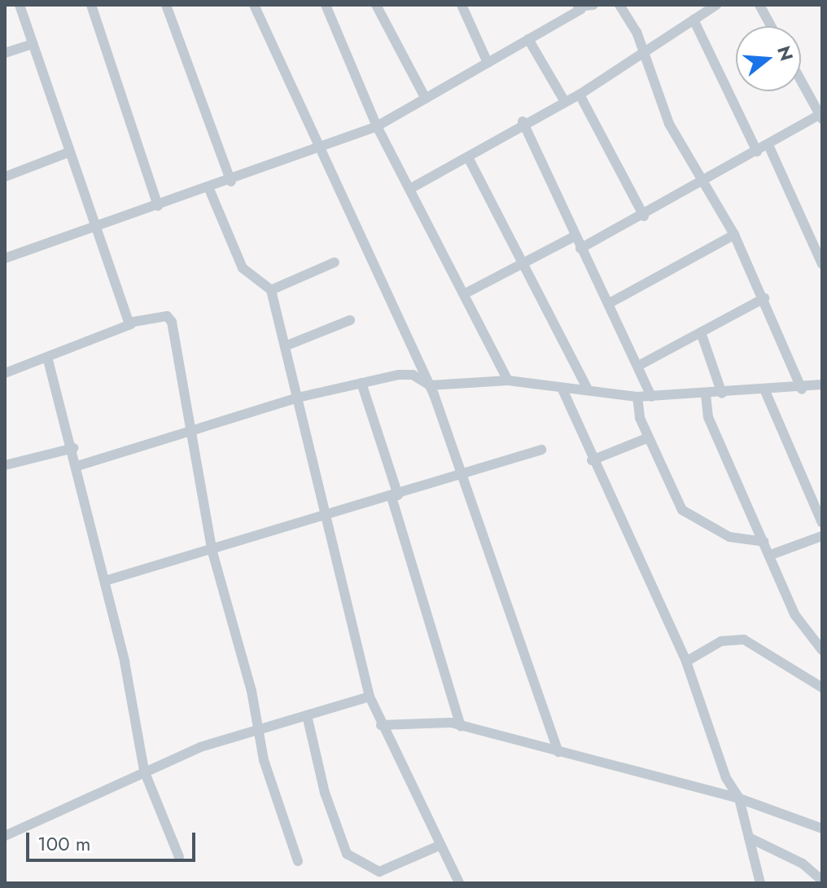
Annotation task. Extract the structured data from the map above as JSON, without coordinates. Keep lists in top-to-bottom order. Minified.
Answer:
{"scale_bar":"100 m","north":"right"}
